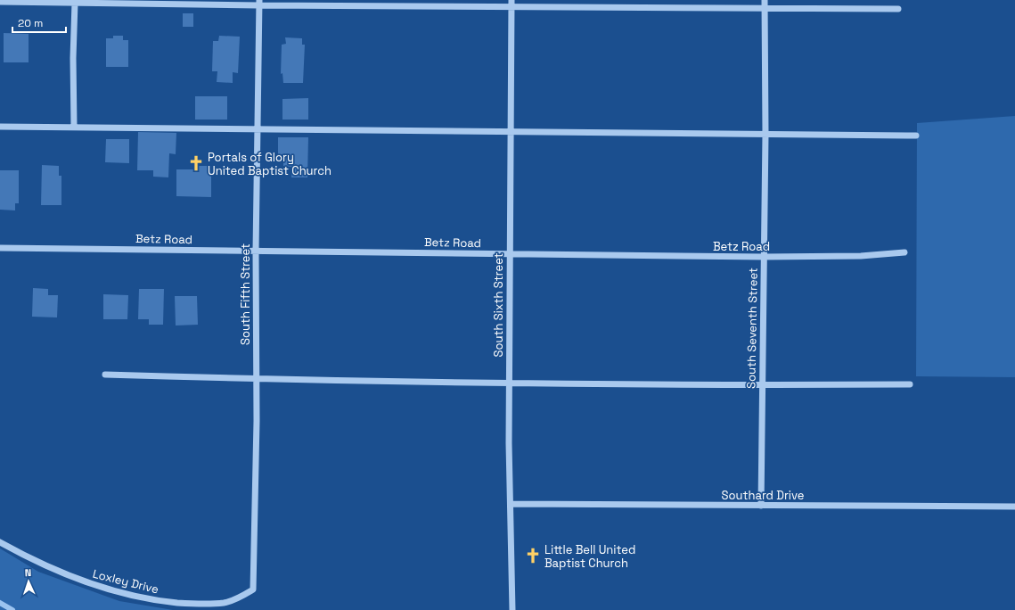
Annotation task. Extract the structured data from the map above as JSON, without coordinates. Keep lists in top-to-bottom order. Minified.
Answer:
{"streets":{"street":["Betz Road","South Fifth Street","South Sixth Street","South Seventh Street","Southard Drive","Loxley Drive"]},"crossings":[["Betz Road","South Fifth Street"],["Betz Road","South Sixth Street"],["Betz Road","South Seventh Street"],["South Fifth Street","Loxley Drive"],["South Sixth Street","Southard Drive"],["South Seventh Street","Southard Drive"]],"places":{"church":["Portals of Glory United Baptist Church","Little Bell United Baptist Church"]},"scale_bar":"20 m","north":"top"}
